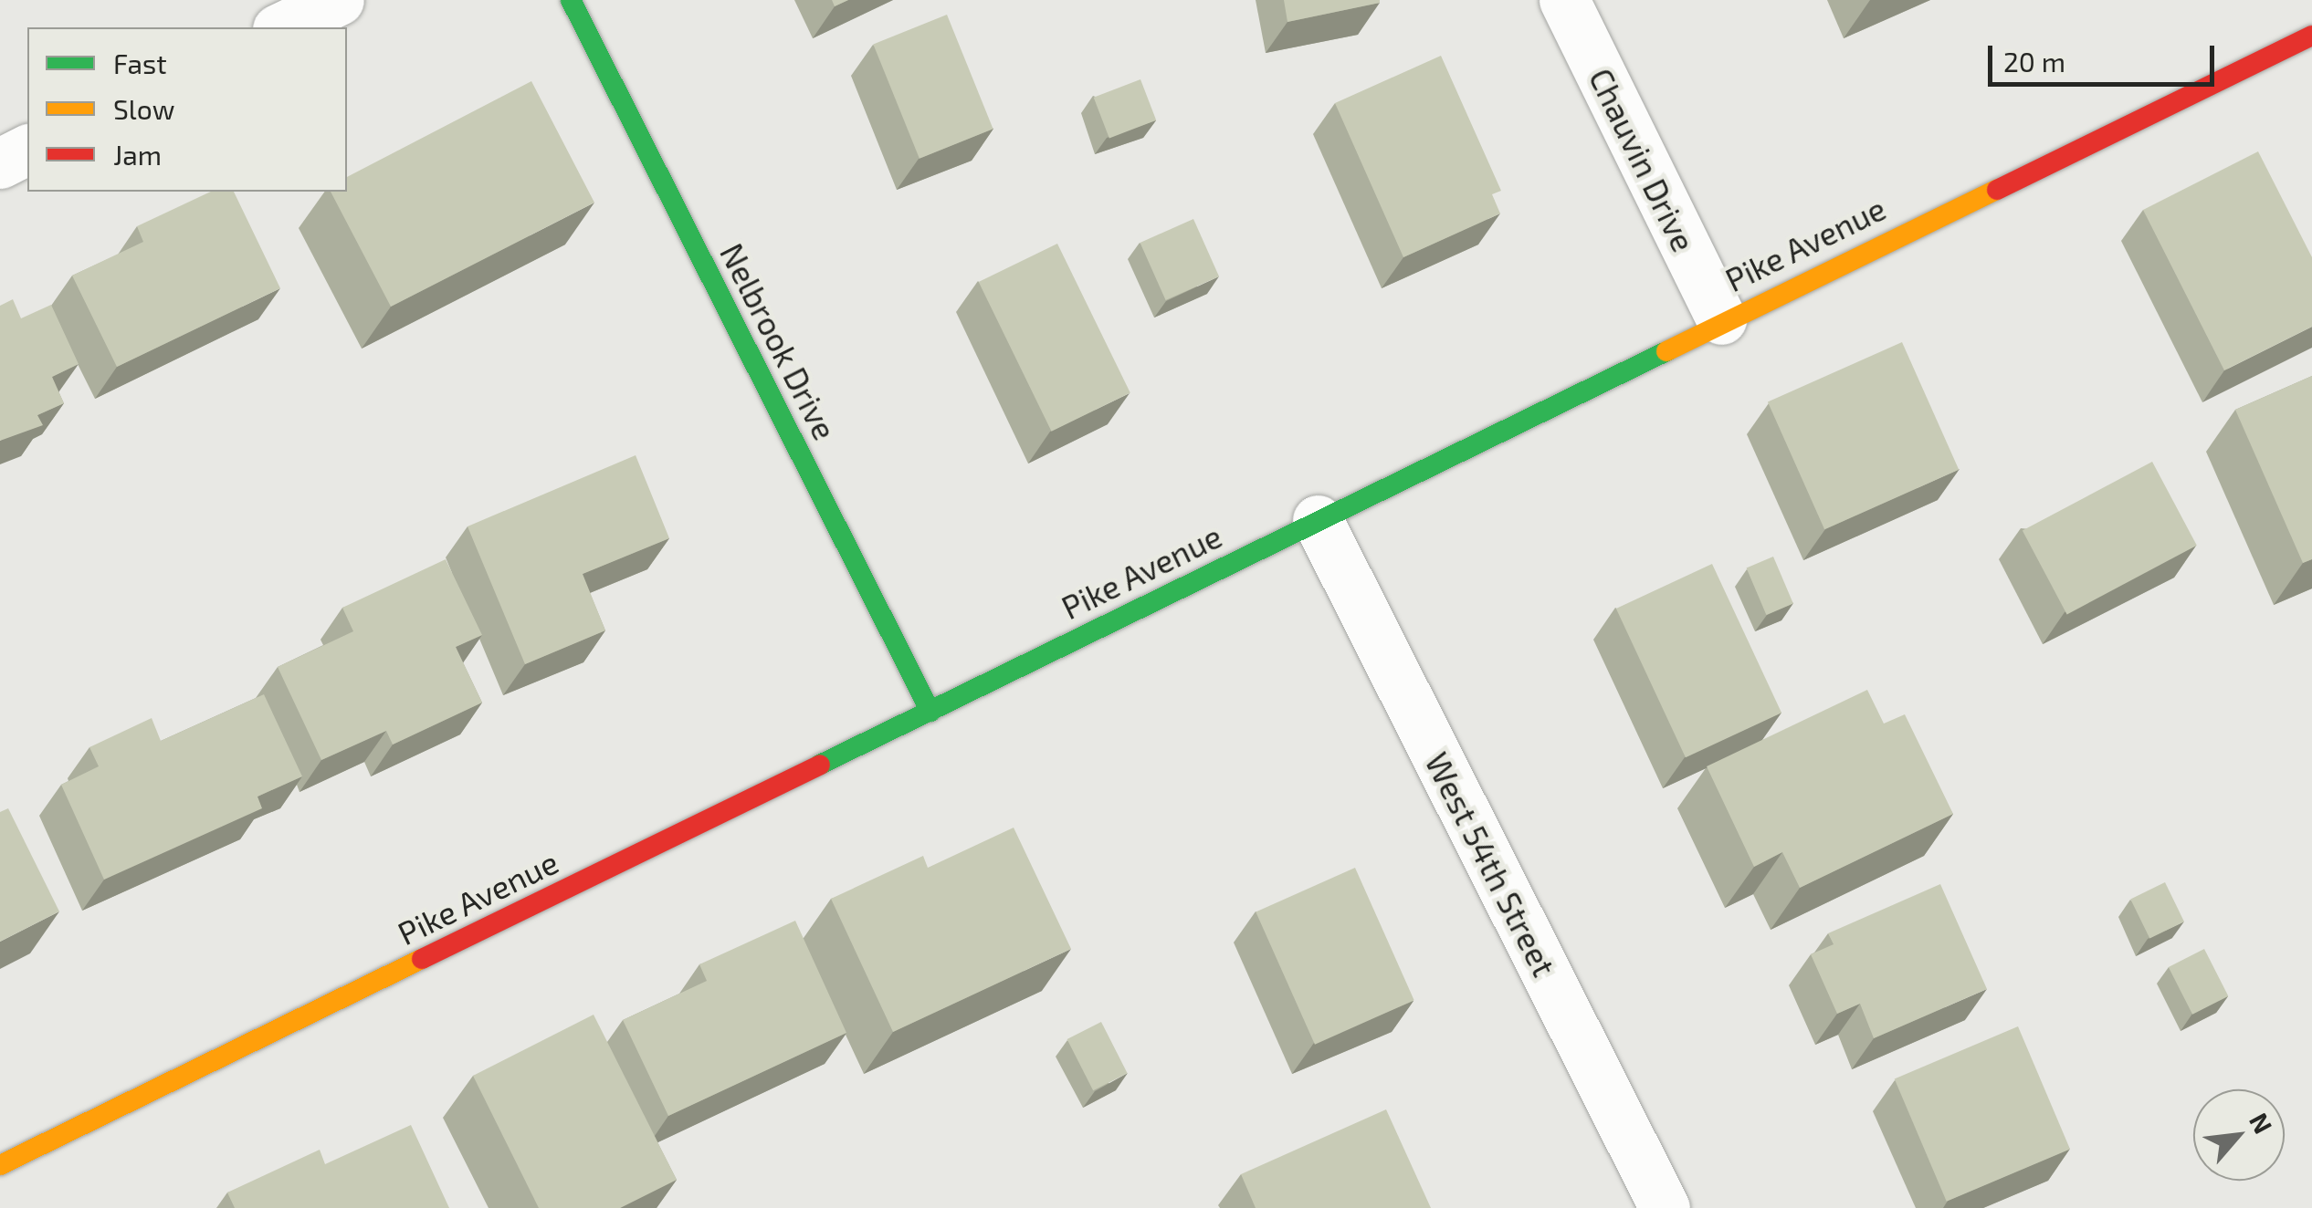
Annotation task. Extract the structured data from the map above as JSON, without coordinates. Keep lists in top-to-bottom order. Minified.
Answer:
{"streets":{"street":["Chauvin Drive","Pike Avenue","Nelbrook Drive","West 54th Street"]},"crossings":[["Chauvin Drive","Pike Avenue"],["Pike Avenue","Nelbrook Drive"],["Pike Avenue","West 54th Street"]],"legend":["Fast","Slow","Jam"],"scale_bar":"20 m","north":"top right"}
